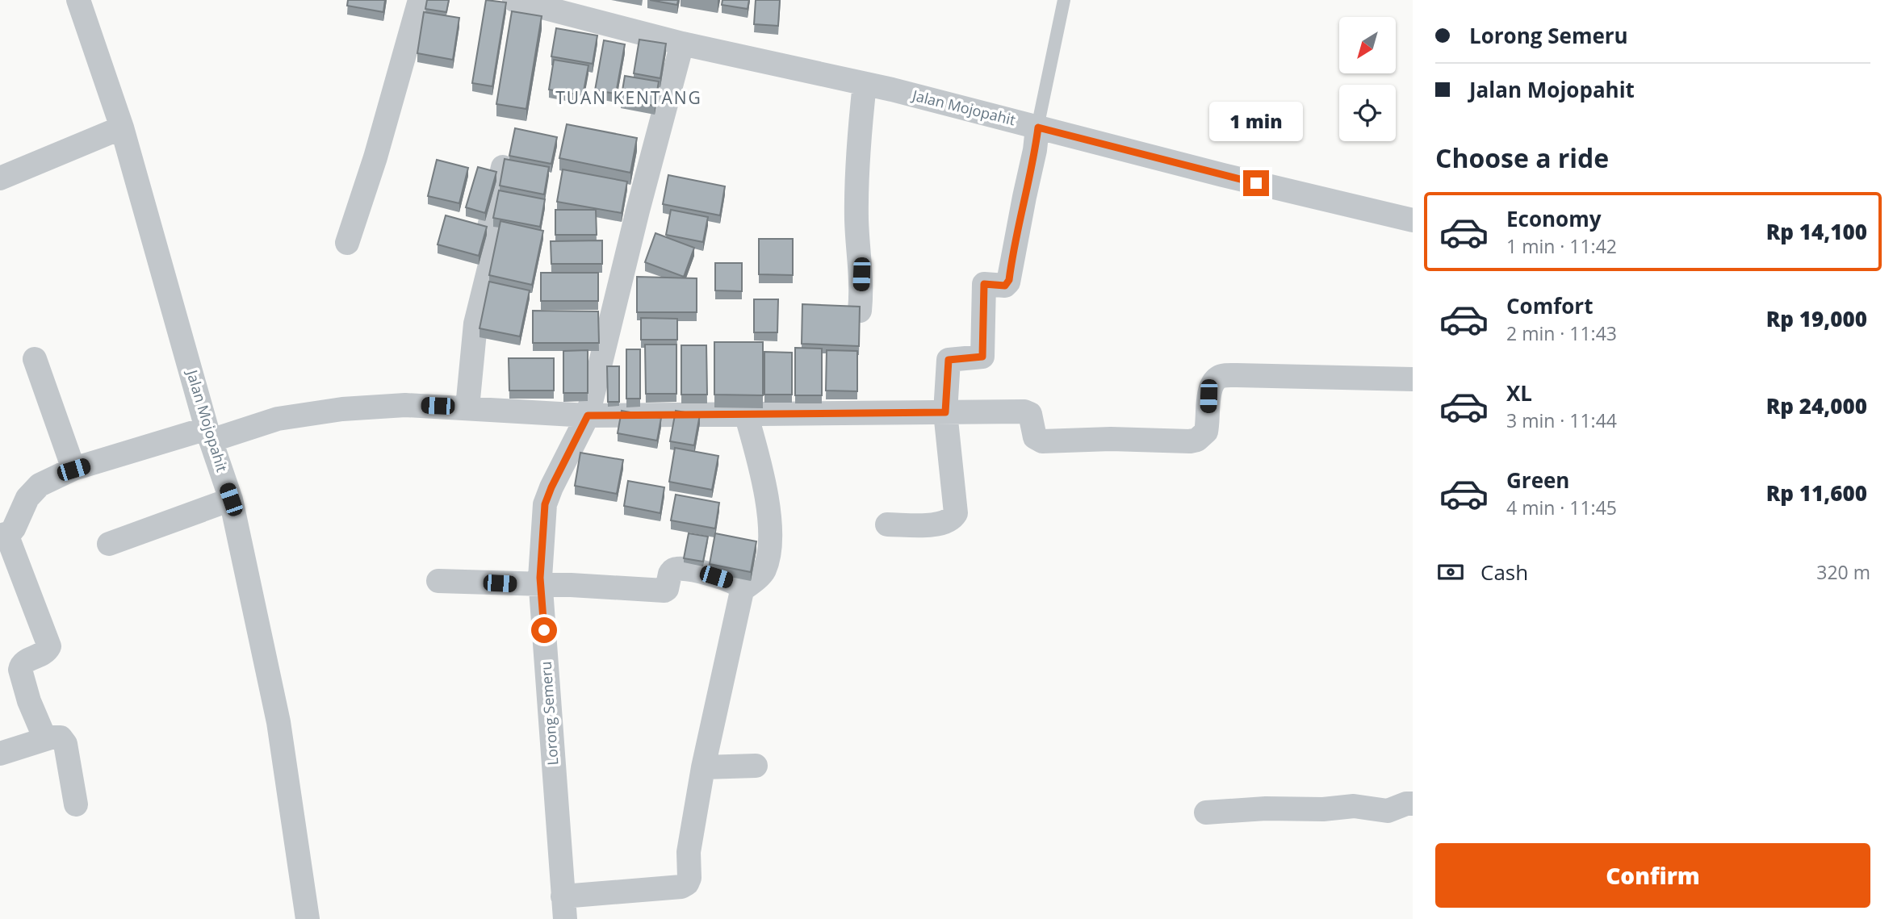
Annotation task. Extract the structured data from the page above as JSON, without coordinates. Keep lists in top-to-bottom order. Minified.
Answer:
{"streets":{"street":["Jalan Mojopahit","Lorong Semeru"]},"crossings":[["Jalan Mojopahit","Lorong Semeru"]],"districts":["TUAN KENTANG"],"north":"bottom left","page":{"banner":["Lorong Semeru","Jalan Mojopahit"],"bubble":"1 min","heading":"Choose a ride","list":[{"name":"Economy","note":"1 min · 11:42","value":"Rp 14,100"},{"name":"Comfort","note":"2 min · 11:43","value":"Rp 19,000"},{"name":"XL","note":"3 min · 11:44","value":"Rp 24,000"},{"name":"Green","note":"4 min · 11:45","value":"Rp 11,600"}],"pay":["Cash","320 m"],"buttons":"Confirm"}}
